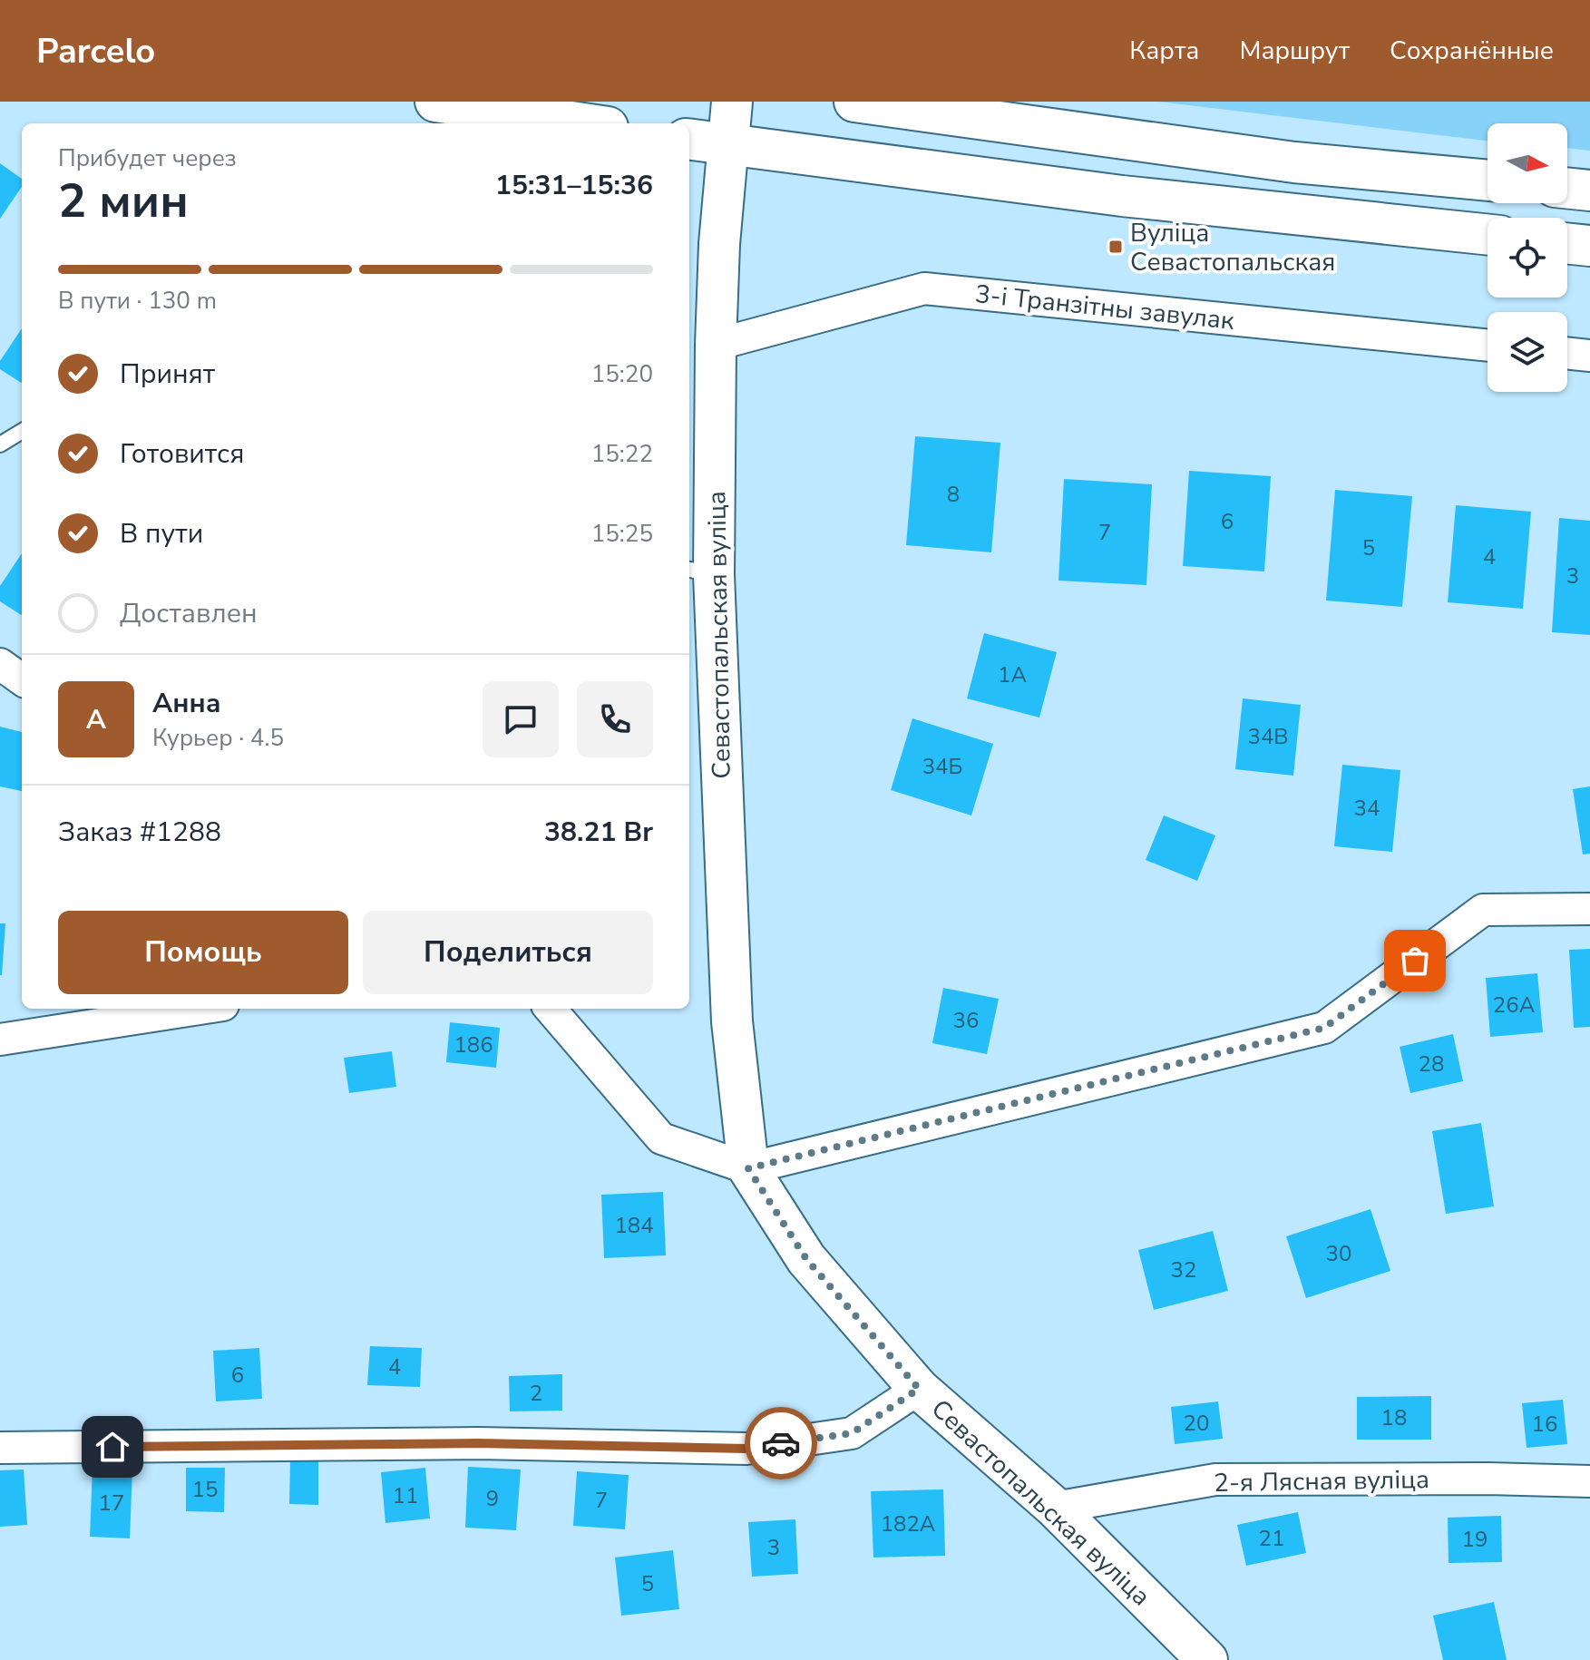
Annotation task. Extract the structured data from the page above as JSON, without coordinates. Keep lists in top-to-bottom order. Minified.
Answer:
{"streets":{"street":["3-і Транзітны завулак","Севастопальская вуліца","2-я Лясная вуліца"]},"crossings":[["3-і Транзітны завулак","Севастопальская вуліца"],["Севастопальская вуліца","2-я Лясная вуліца"]],"places":{"transit":["Вуліца Севастопальская"]},"house_numbers":["8","6","7","5","4","3","1А","34В","34Б","34","26А","36","186","28","184","30","32","4","6","2","18","20","16","15","11","9","7","17","182А","21","19","3","5"],"north":"right","page":{"header":"Parcelo","nav":["Карта","Маршрут","Сохранённые"],"heading":["2 мин","Прибудет через","15:31–15:36"],"panel":["Анна","Курьер · 4.5","Заказ #1288","38.21 Br"],"bar":"В пути · 130 m","list":[["Принят","15:20"],["Готовится","15:22"],["В пути","15:25"],"Доставлен"],"round":"А","buttons":["Помощь","Поделиться"]}}
